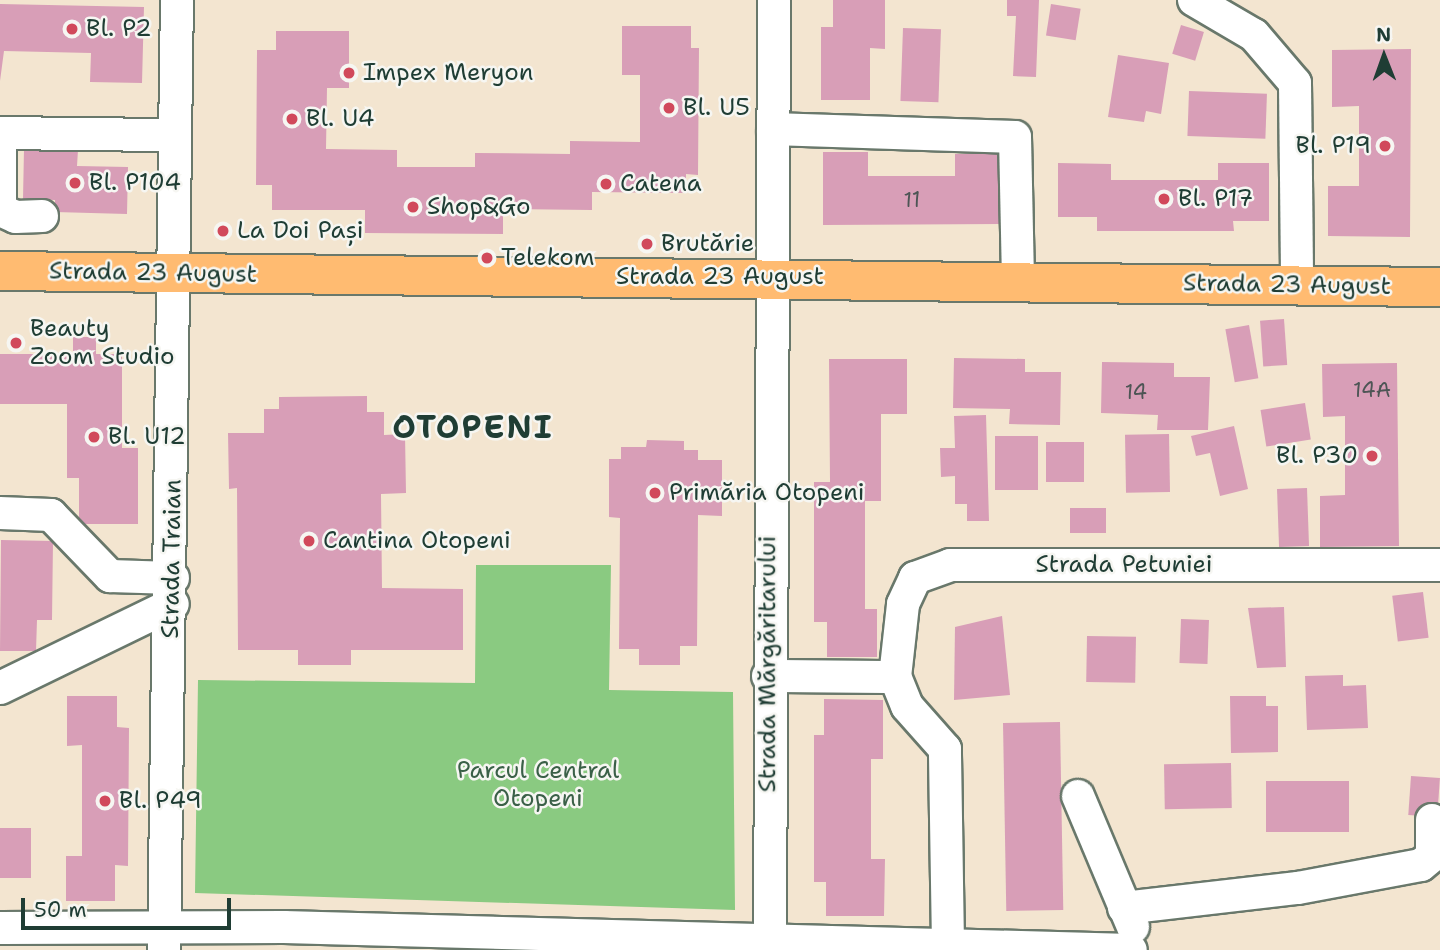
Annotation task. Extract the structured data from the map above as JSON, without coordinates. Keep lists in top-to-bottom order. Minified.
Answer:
{"streets":{"main road":["Strada 23 August"],"street":["Strada Traian","Strada Petuniei","Strada Mărgăritarului"]},"crossings":[["Strada 23 August","Strada Traian"],["Strada 23 August","Strada Mărgăritarului"]],"districts":["OTOPENI"],"parks":["Parcul Central Otopeni"],"places":["Bl. P2","Impex Meryon","Bl. U5","Bl. U4","Bl. P19","Bl. P104","Catena","Bl. P17","Shop&Go","La Doi Pași","Brutărie","Telekom","Beauty Zoom Studio","Bl. U12","Bl. P30","Primăria Otopeni","Cantina Otopeni","Bl. P49"],"house_numbers":["11","14A","14"],"scale_bar":"50 m","north":"top"}
